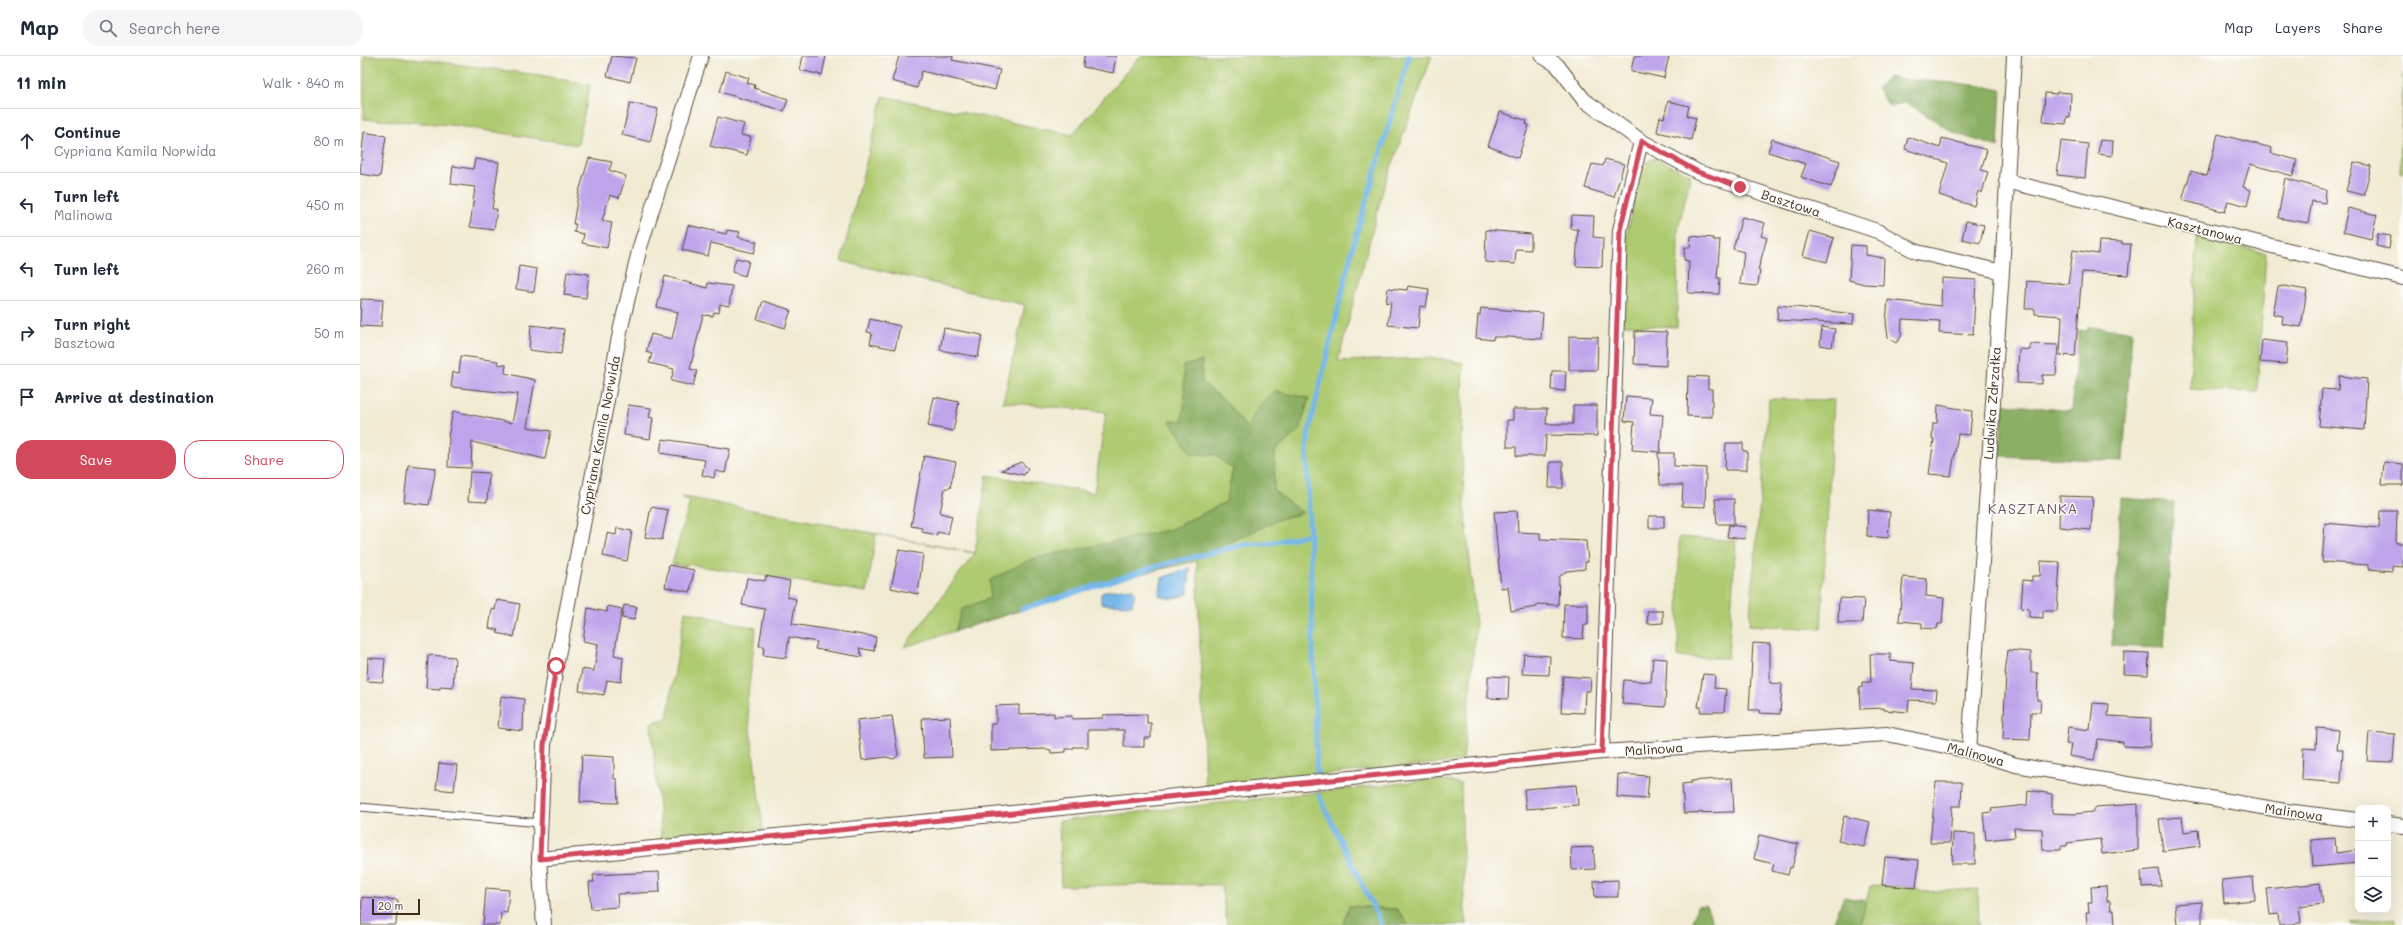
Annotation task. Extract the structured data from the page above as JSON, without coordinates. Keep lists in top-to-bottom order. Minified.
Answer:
{"streets":{"street":["Basztowa","Kasztanowa","Ludwika Zdrzałka","Cypriana Kamila Norwida","Malinowa"]},"crossings":[["Basztowa","Ludwika Zdrzałka"],["Kasztanowa","Ludwika Zdrzałka"],["Ludwika Zdrzałka","Malinowa"],["Cypriana Kamila Norwida","Malinowa"]],"districts":["KASZTANKA"],"scale_bar":"20 m","page":{"header":"Map","search":"Search here","nav":["Map","Layers","Share"],"heading":["11 min","Walk · 840 m"],"list":[["Continue","Cypriana Kamila Norwida","80 m"],["Turn left","Malinowa","450 m"],["Turn left","260 m"],["Turn right","Basztowa","50 m"],"Arrive at destination"],"buttons":["Save","Share"],"map_buttons":["+","−"],"scale":"20 m"}}
